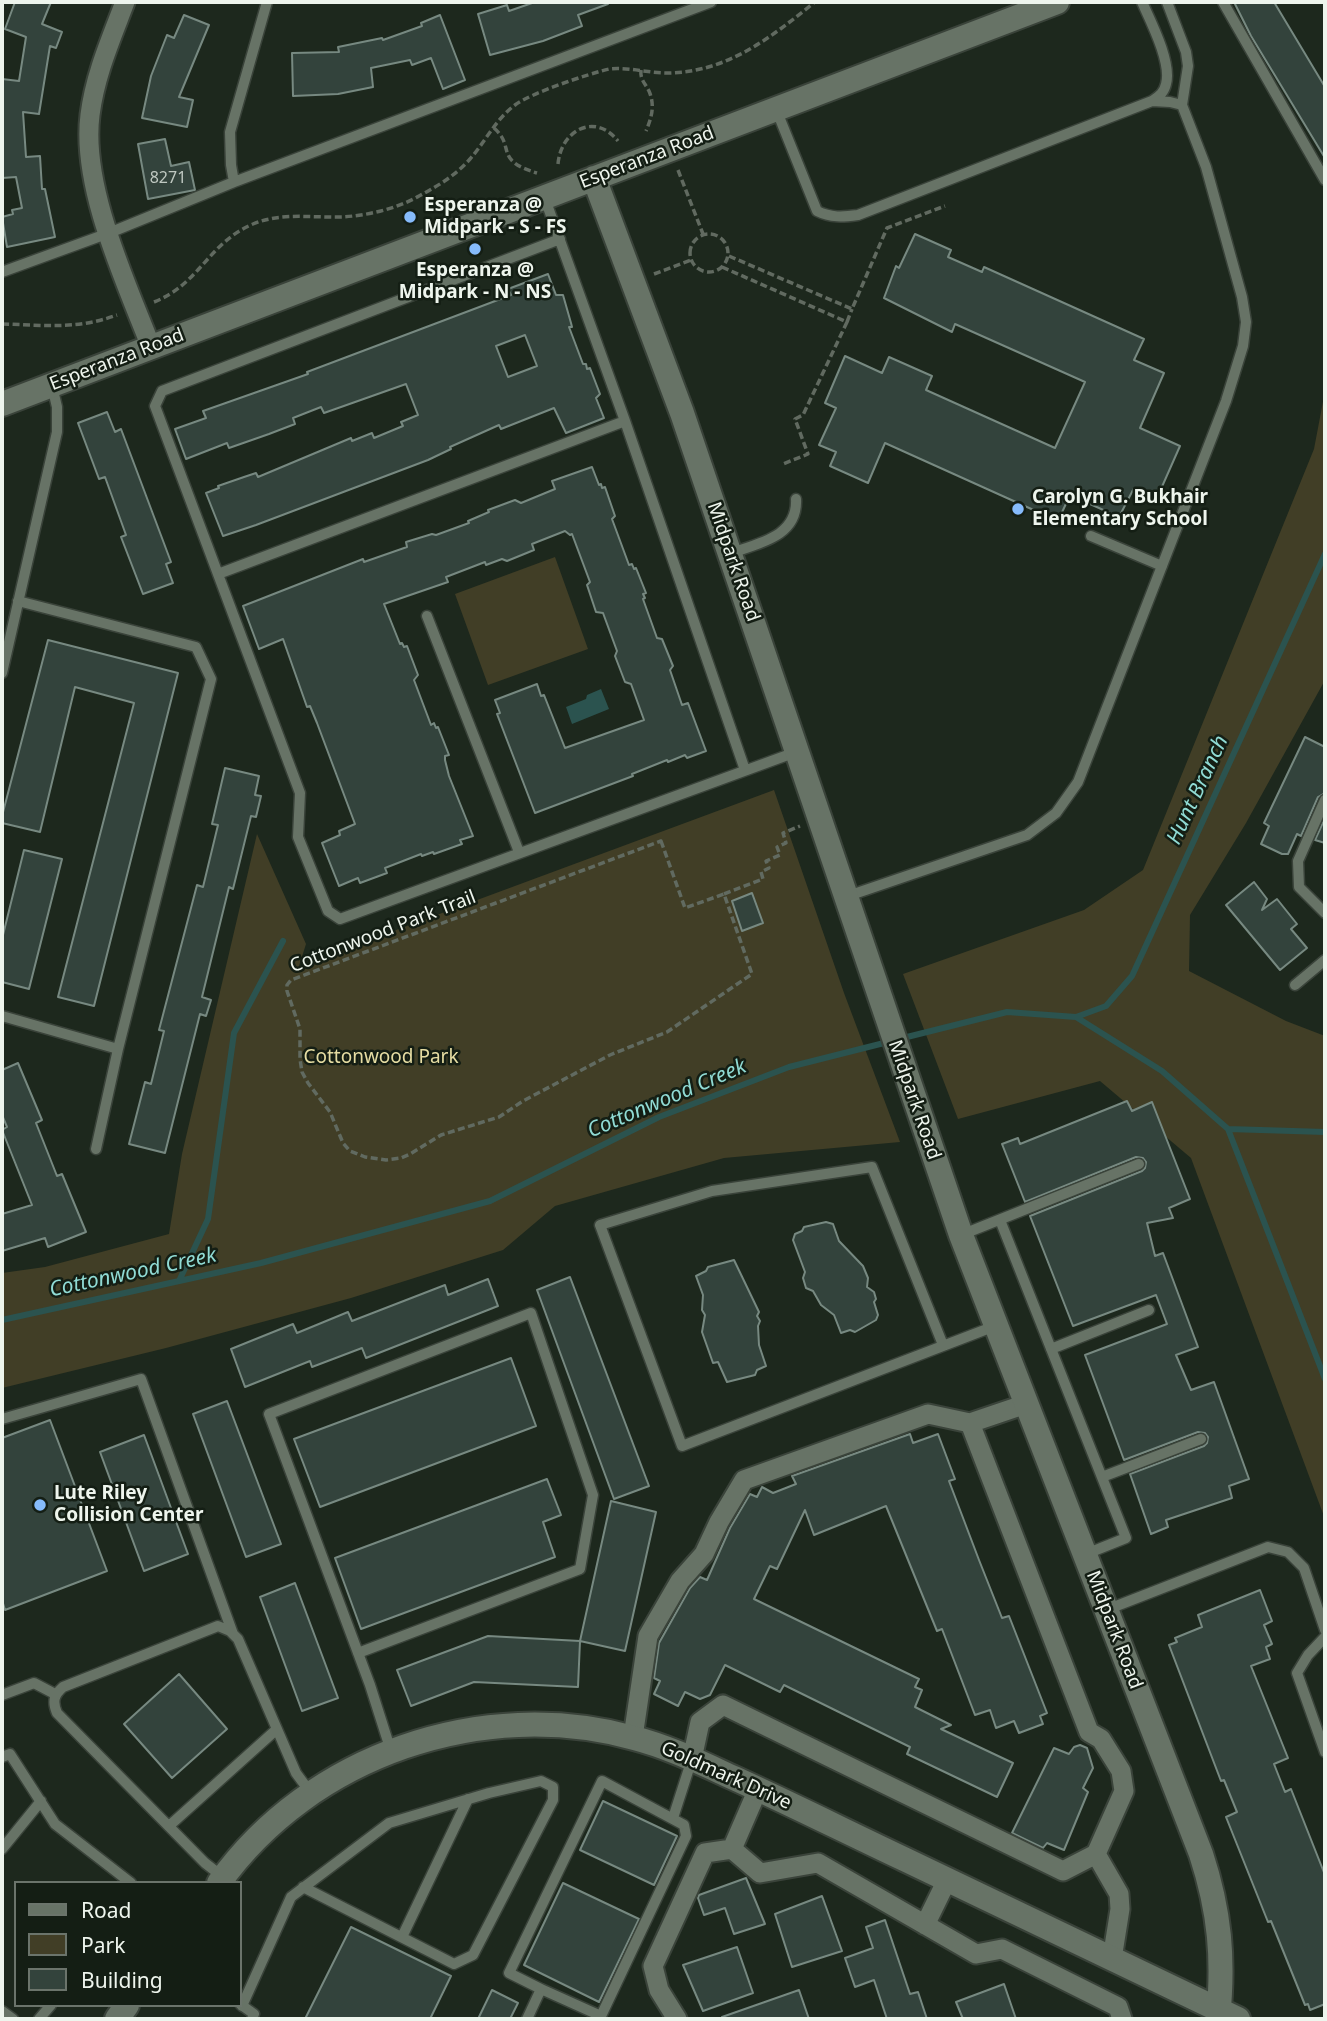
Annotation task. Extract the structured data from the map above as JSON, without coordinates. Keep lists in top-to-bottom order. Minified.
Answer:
{"streets":{"street":["Esperanza Road","Midpark Road","Goldmark Drive"],"path":["Cottonwood Park Trail"]},"crossings":[["Esperanza Road","Midpark Road"],["Midpark Road","Goldmark Drive"]],"water":["Hunt Branch","Cottonwood Creek"],"parks":["Cottonwood Park"],"places":["Esperanza @ Midpark - S - FS","Esperanza @ Midpark - N - NS","Carolyn G. Bukhair Elementary School","Lute Riley Collision Center"],"house_numbers":["8271"],"legend":["Road","Park","Building"]}
